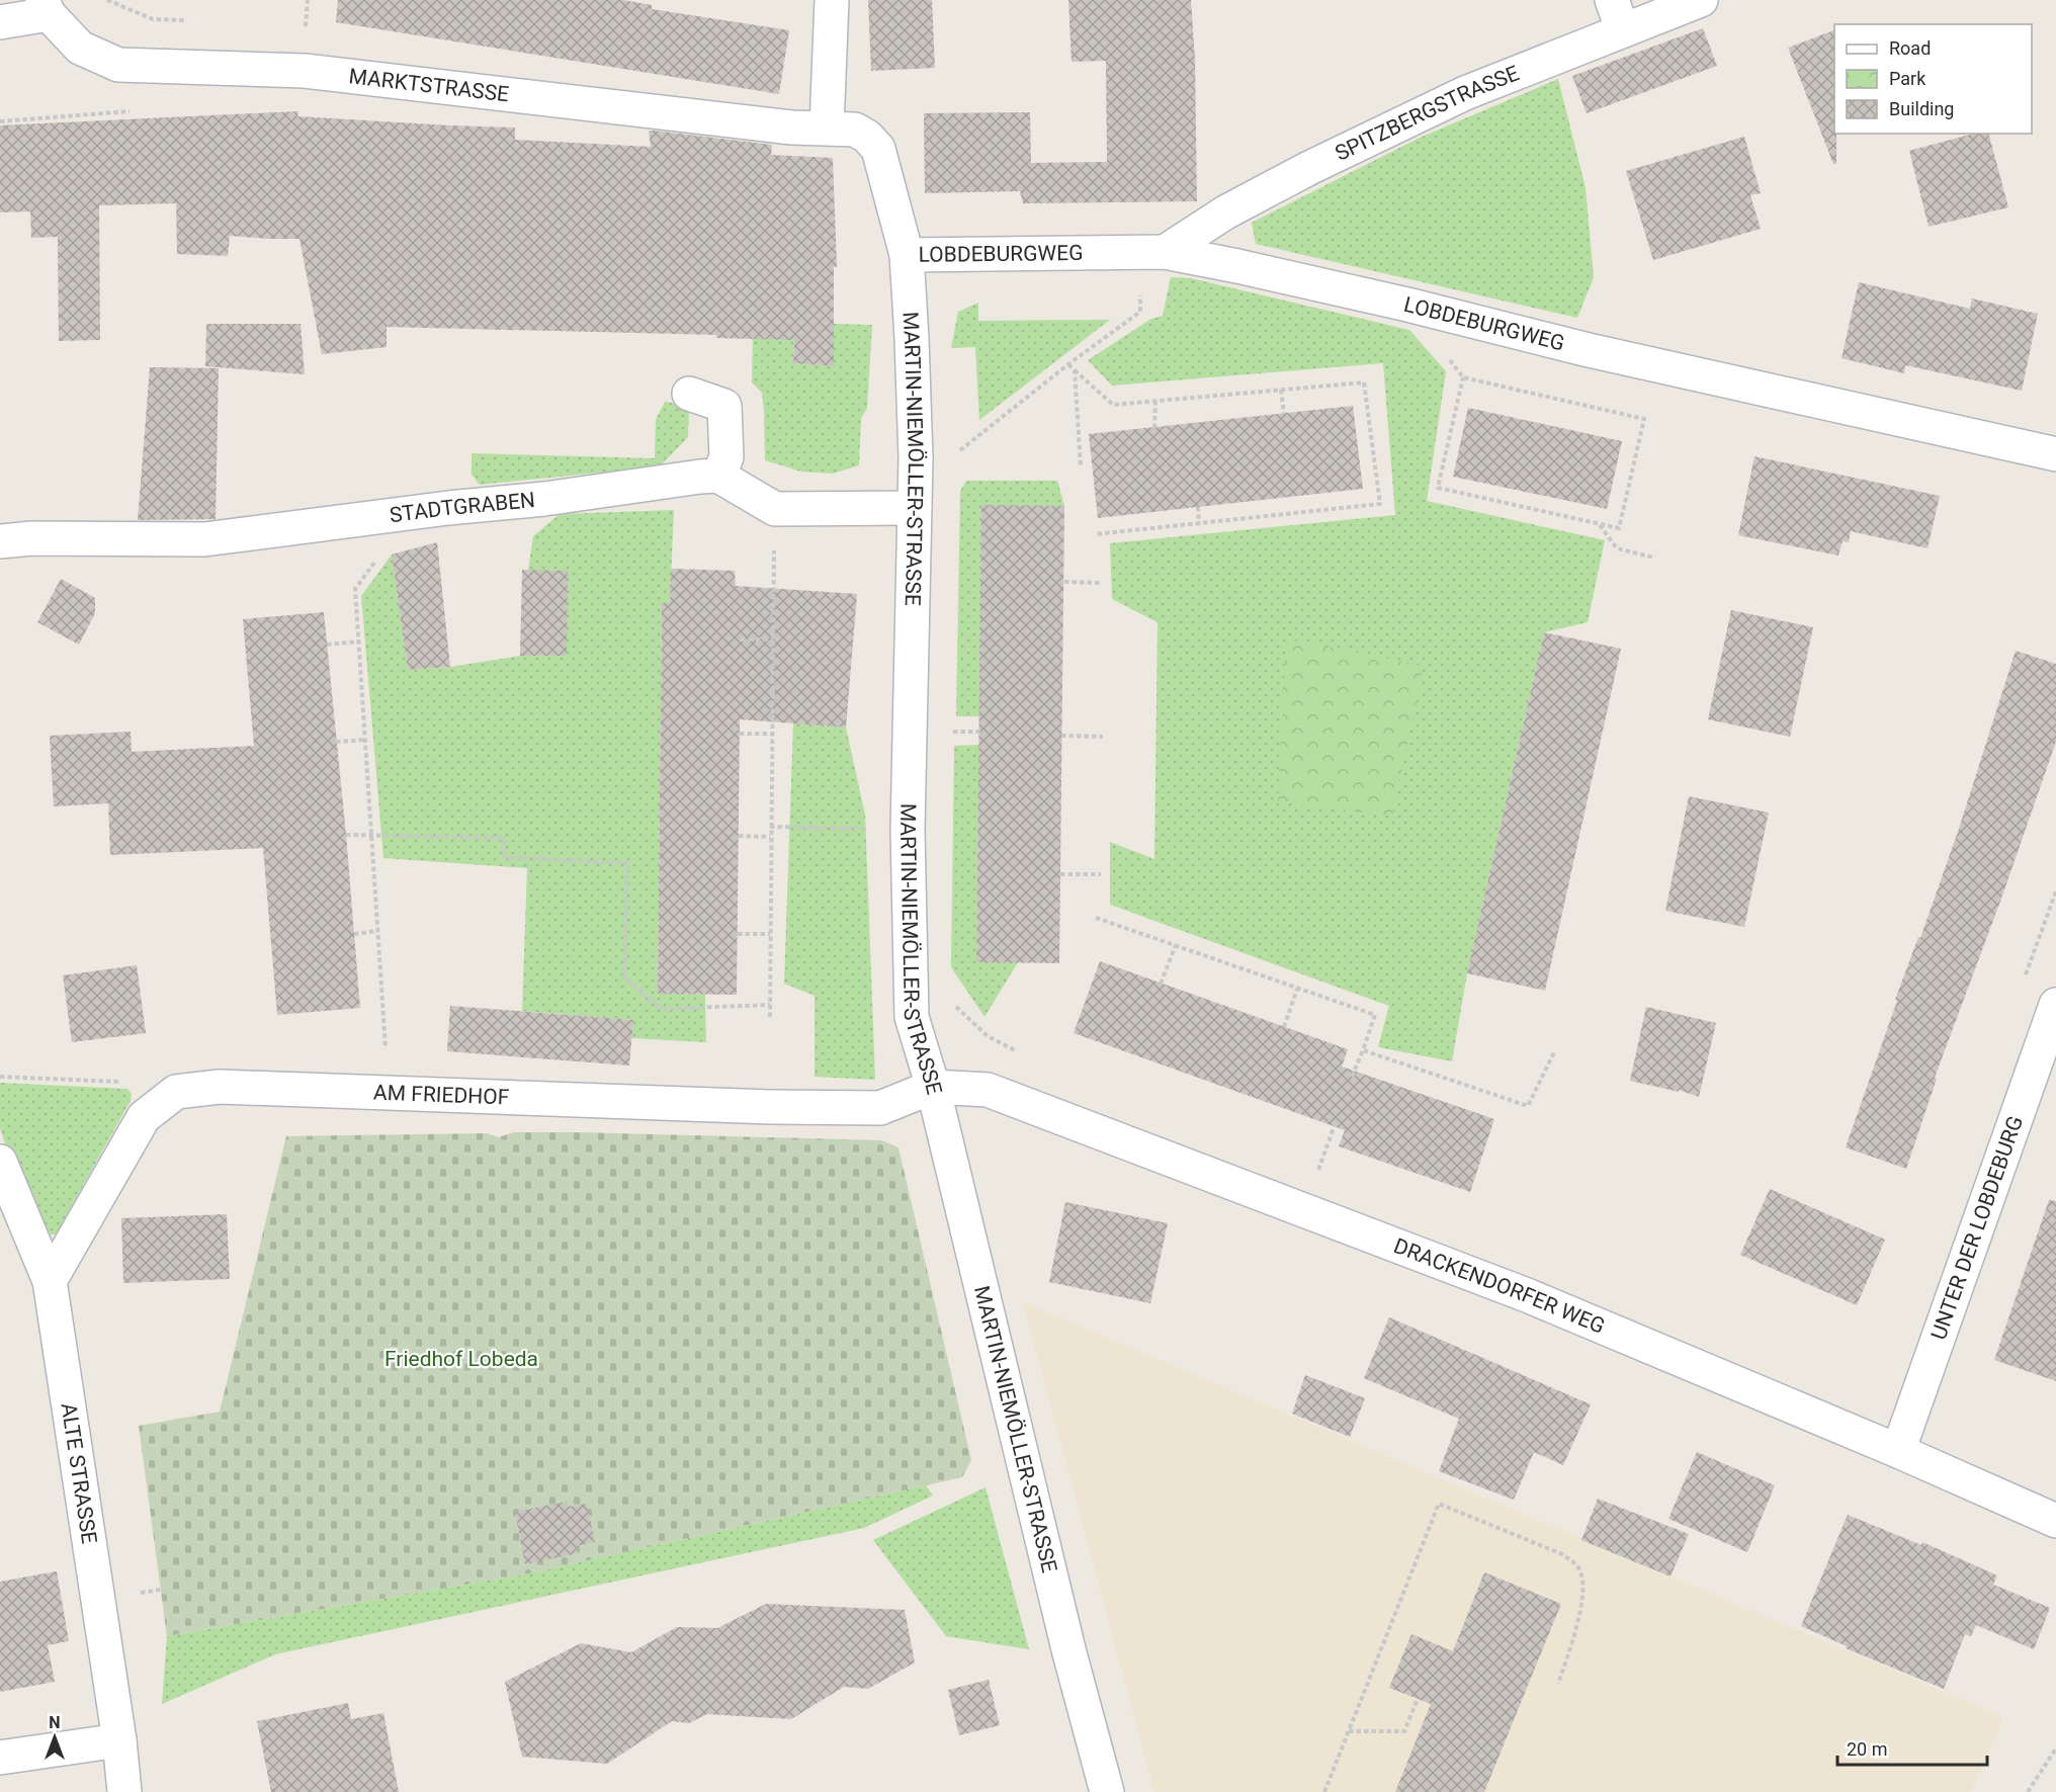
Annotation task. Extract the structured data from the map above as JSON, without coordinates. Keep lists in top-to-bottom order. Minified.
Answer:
{"streets":{"street":["MARKTSTRASSE","SPITZBERGSTRASSE","LOBDEBURGWEG","MARTIN-NIEMÖLLER-STRASSE","STADTGRABEN","AM FRIEDHOF","UNTER DER LOBDEBURG","DRACKENDORFER WEG","ALTE STRASSE"]},"crossings":[["MARKTSTRASSE","MARTIN-NIEMÖLLER-STRASSE"],["SPITZBERGSTRASSE","LOBDEBURGWEG"],["LOBDEBURGWEG","MARTIN-NIEMÖLLER-STRASSE"],["MARTIN-NIEMÖLLER-STRASSE","AM FRIEDHOF"],["MARTIN-NIEMÖLLER-STRASSE","DRACKENDORFER WEG"],["AM FRIEDHOF","DRACKENDORFER WEG"],["UNTER DER LOBDEBURG","DRACKENDORFER WEG"]],"parks":["Friedhof Lobeda"],"legend":["Road","Park","Building"],"scale_bar":"20 m","north":"top"}
